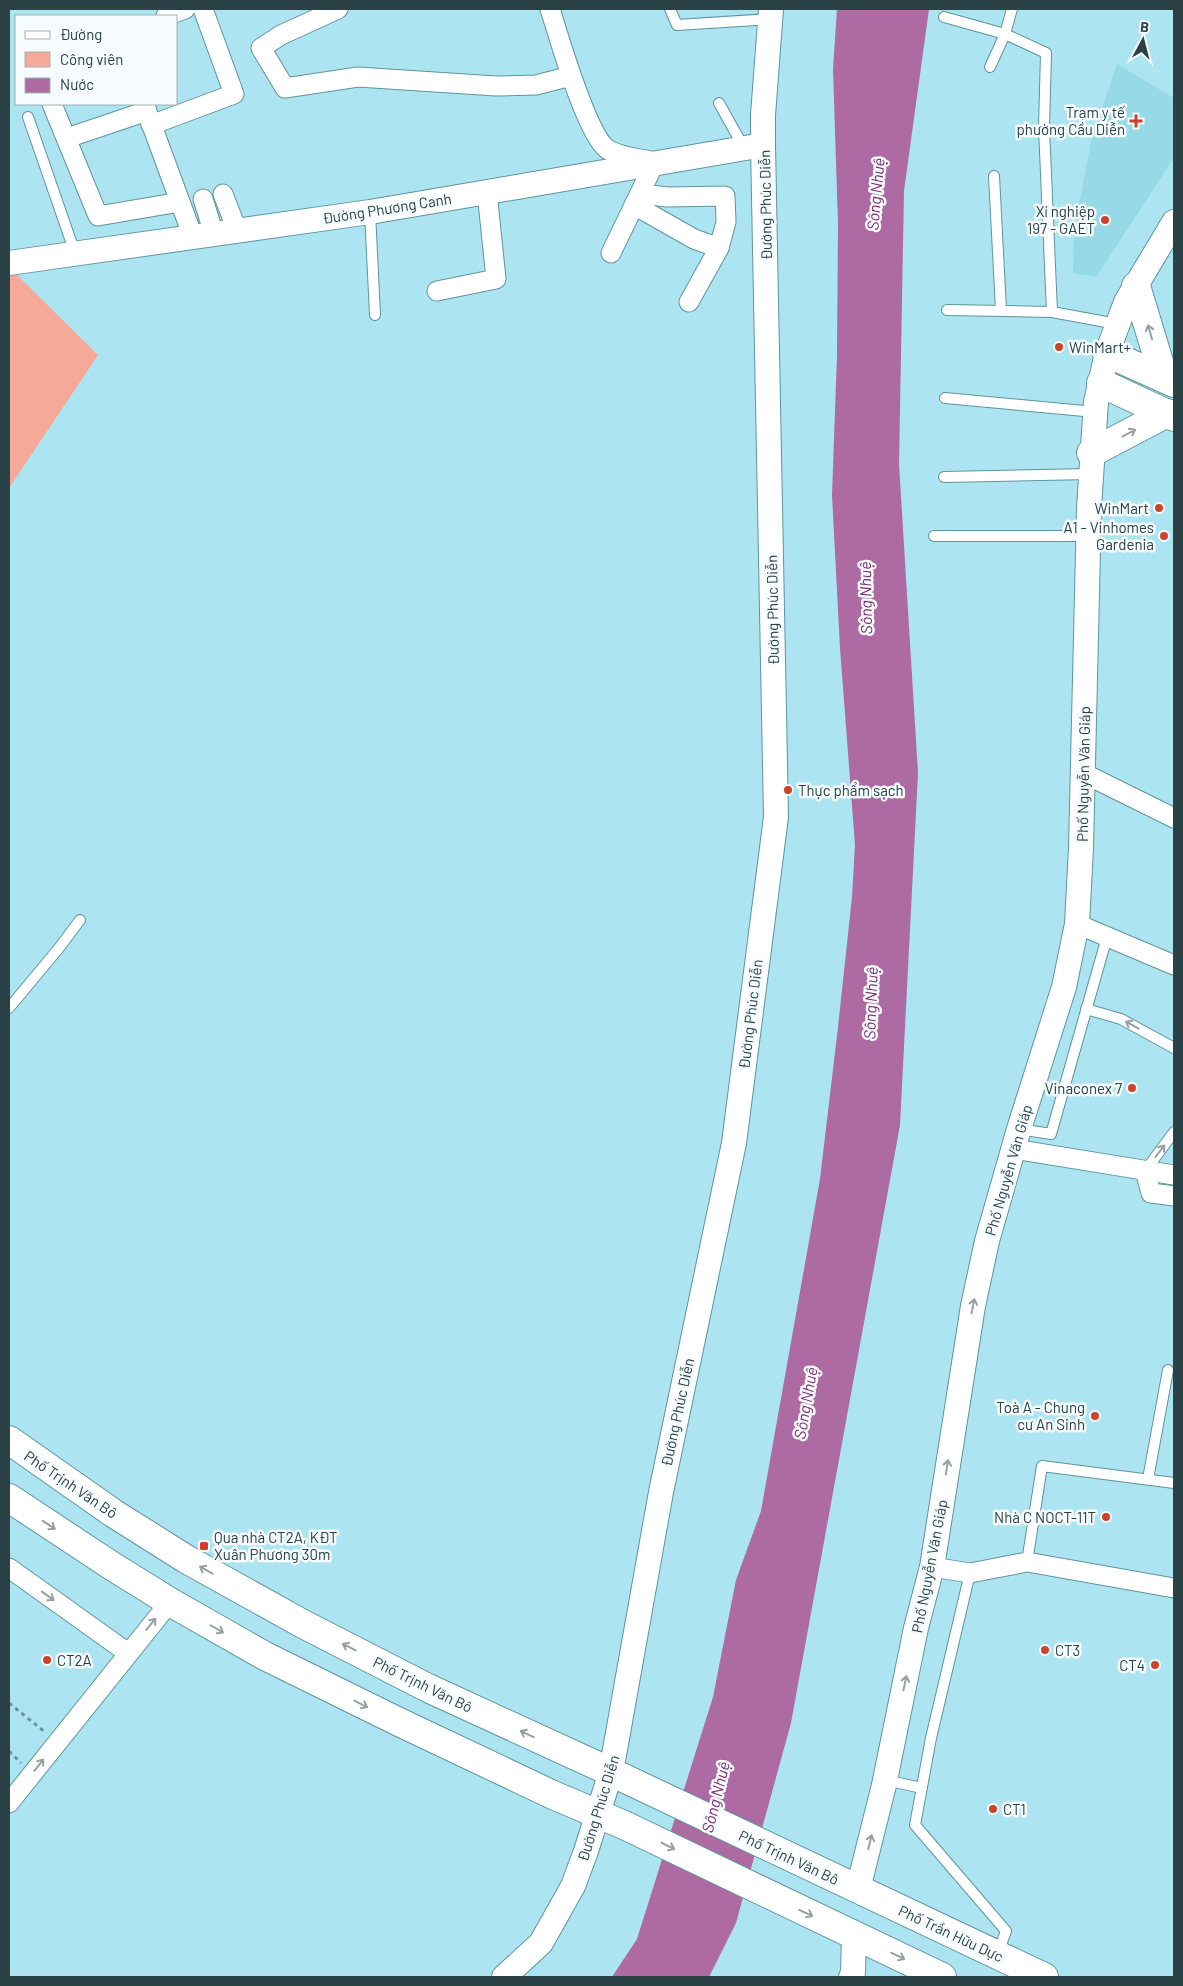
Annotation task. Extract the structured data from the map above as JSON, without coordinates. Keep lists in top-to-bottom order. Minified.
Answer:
{"streets":{"main road":["Phố Trịnh Văn Bô","Phố Trần Hữu Dực"],"street":["Đường Phúc Diễn","Đường Phương Canh","Phố Nguyễn Văn Giáp"]},"crossings":[["Đường Phúc Diễn","Đường Phương Canh"],["Đường Phúc Diễn","Phố Trịnh Văn Bô"],["Phố Nguyễn Văn Giáp","Phố Trịnh Văn Bô"],["Phố Nguyễn Văn Giáp","Phố Trần Hữu Dực"],["Phố Trịnh Văn Bô","Phố Trần Hữu Dực"]],"one_way":["Phố Nguyễn Văn Giáp"],"water":["Sông Nhuệ"],"places":{"health":["Trạm y tế phường Cầu Diễn"],"other":["Xí nghiệp 197 - GAET","WinMart+","WinMart","A1 - Vinhomes Gardenia","Thực phẩm sạch","Vinaconex 7","Toà A - Chung cư An Sinh","Nhà C NOCT-11T","CT3","CT2A","CT4","CT1"],"transit":["Qua nhà CT2A, KĐT Xuân Phương 30m"]},"legend":["Đường","Công viên","Nước"],"north":"top"}
